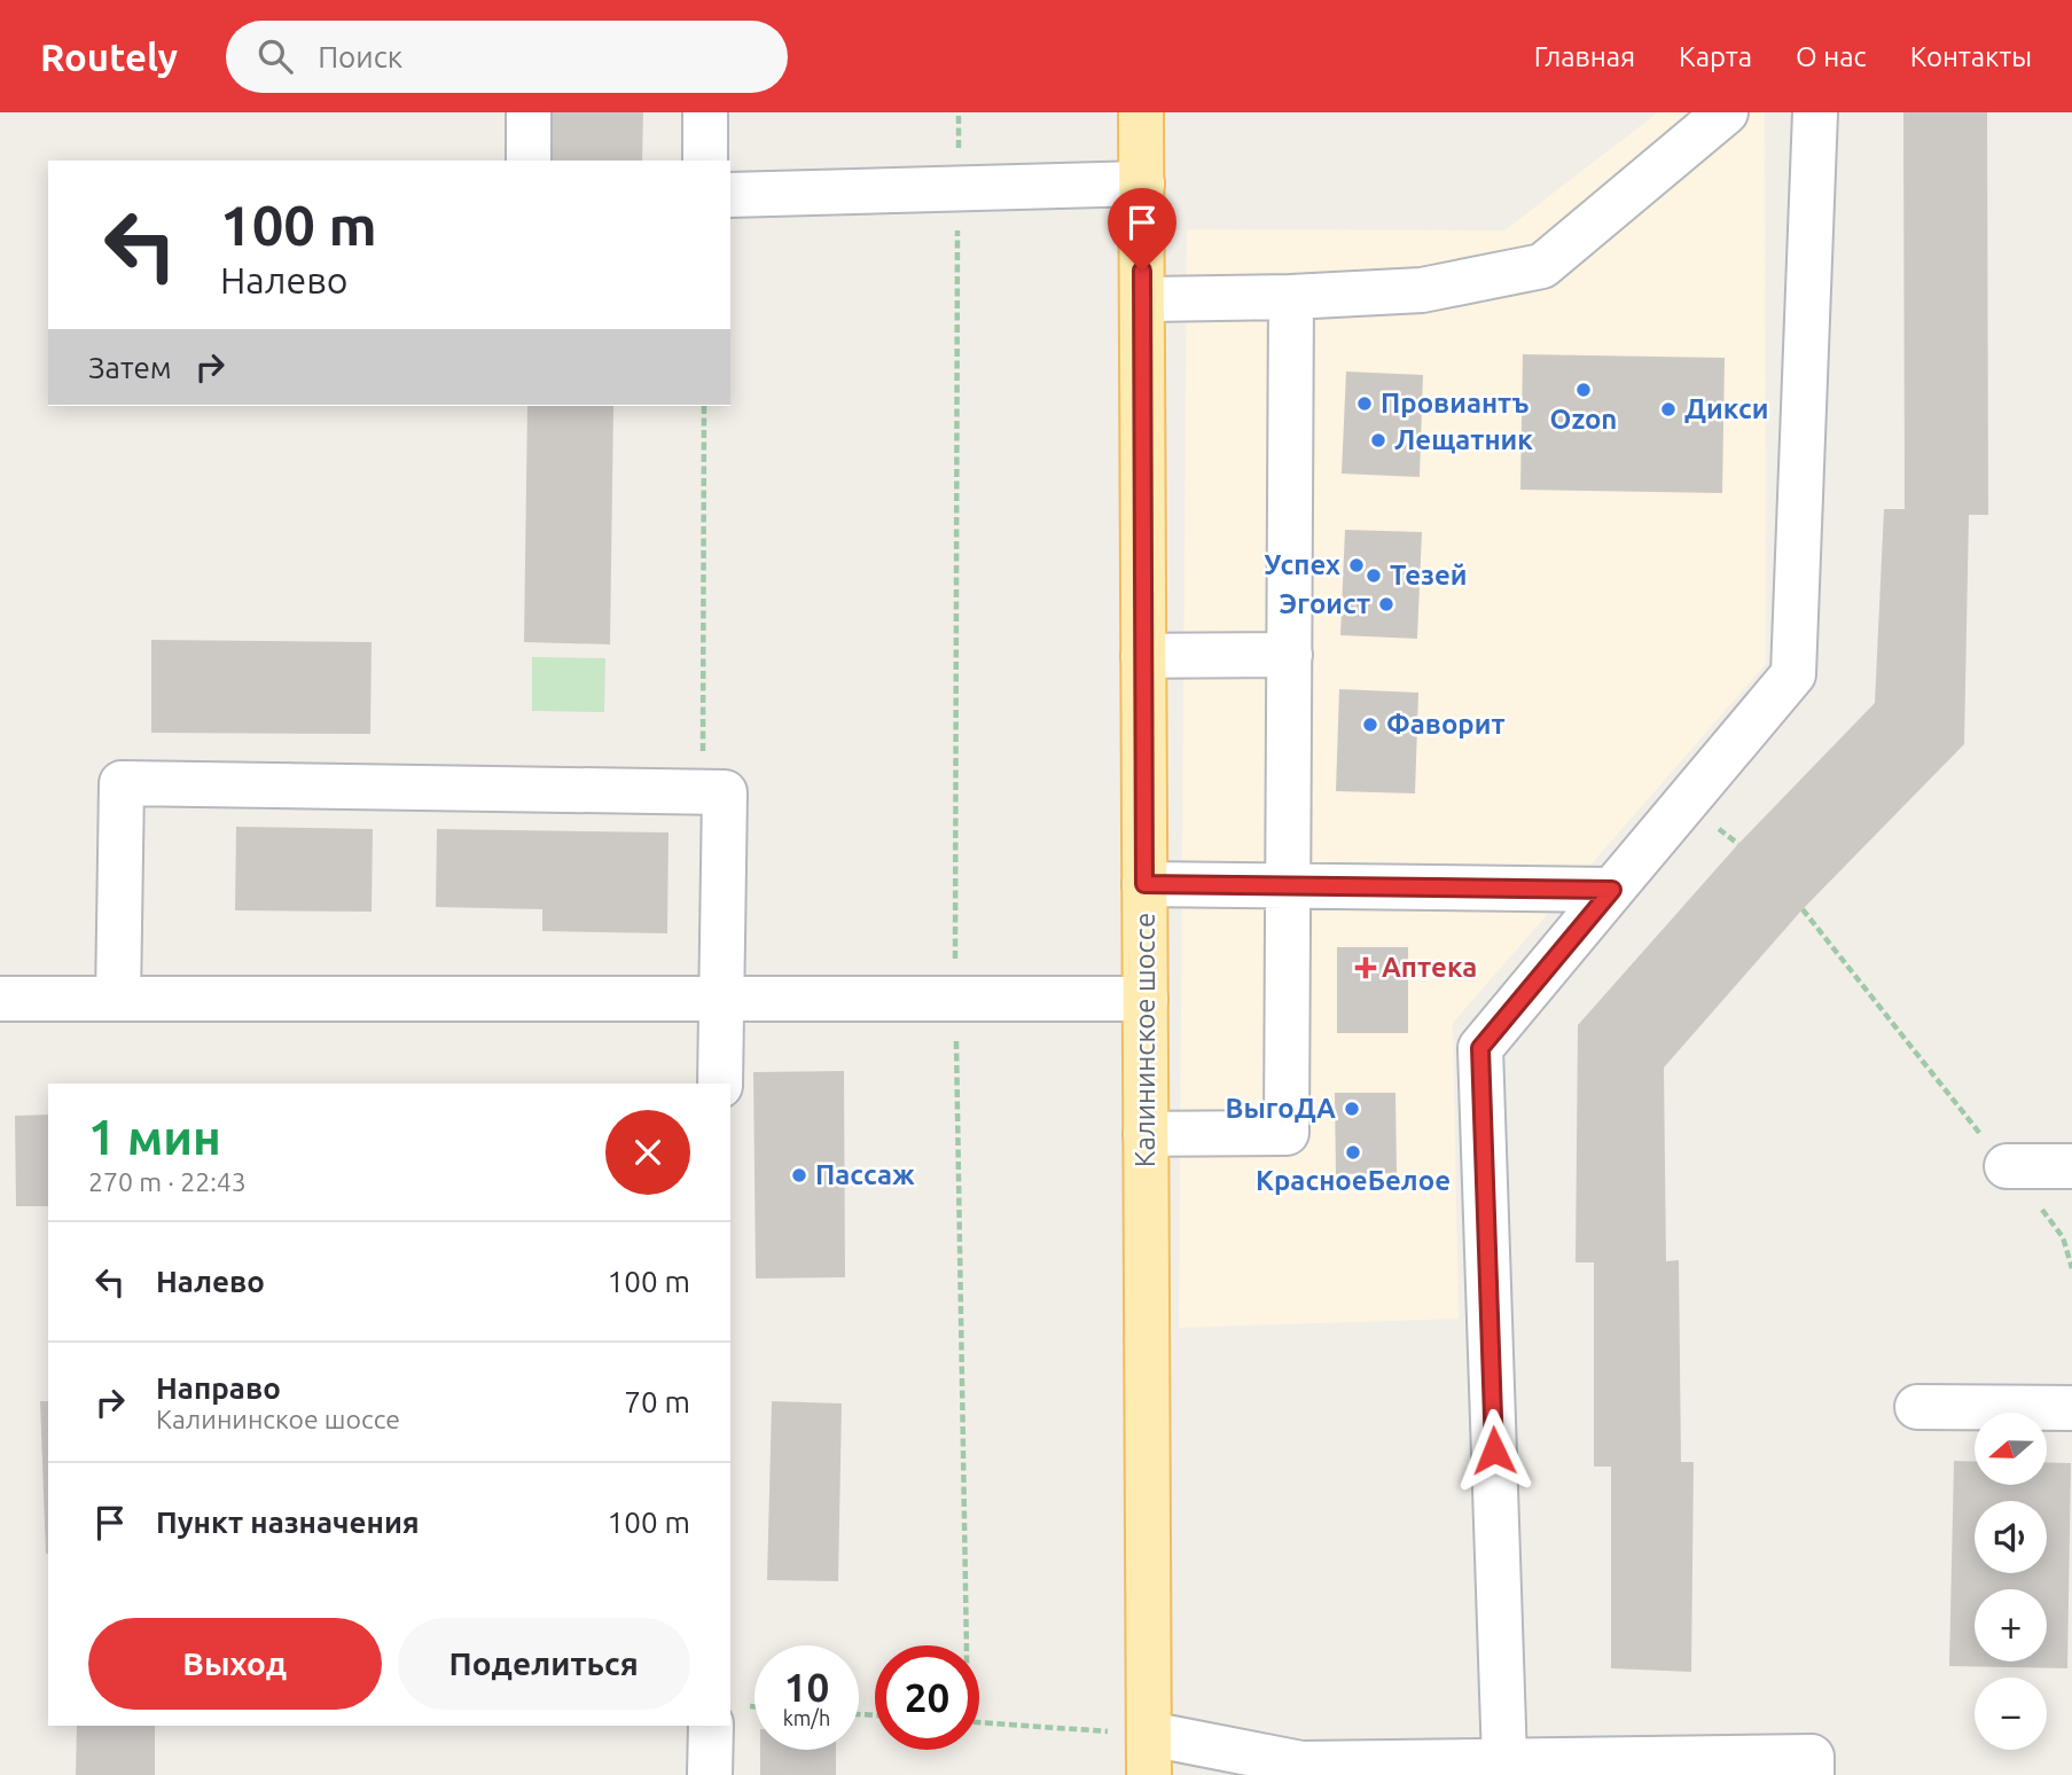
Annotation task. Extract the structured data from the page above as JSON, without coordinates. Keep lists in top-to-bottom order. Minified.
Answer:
{"streets":{"main road":["Калининское шоссе"]},"places":{"other":["Ozon","Провиантъ","Дикси","Лещатник","Успех","Тезей","Эгоист","Фаворит","ВыгоДА","КрасноеБелое","Пассаж"],"health":["Аптека"]},"north":"left","page":{"header":"Routely","search":"Поиск","nav":["Главная","Карта","О нас","Контакты"],"turn":["100 m","Налево"],"then":"Затем","heading":["1 мин","270 m · 22:43"],"list":[{"name":"Налево","value":"100 m"},{"name":"Направо","note":"Калининское шоссе","value":"70 m"},{"name":"Пункт назначения","value":"100 m"}],"map_buttons":["+","−"],"buttons":["Выход","Поделиться"],"speed":"10 km/h","limit":"20"}}
